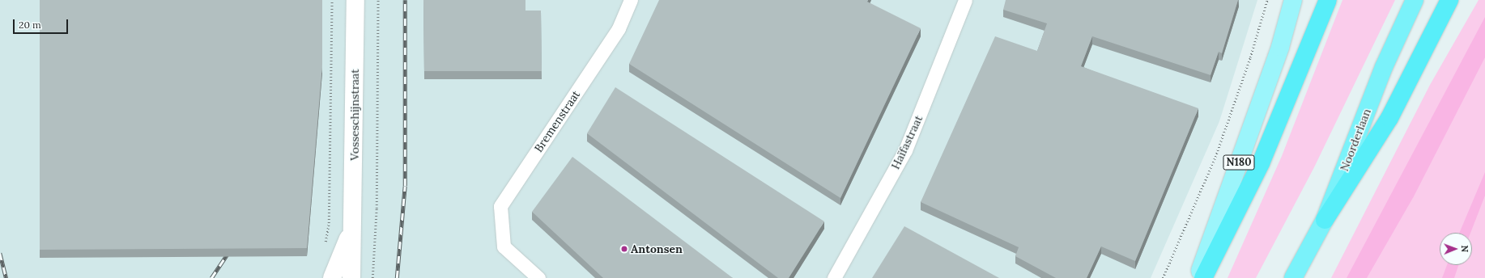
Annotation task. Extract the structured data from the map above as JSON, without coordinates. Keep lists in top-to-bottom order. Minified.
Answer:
{"streets":{"highway":["Noorderlaan"],"main road":["N180"],"street":["Vosseschijnstraat","Bremenstraat","Haïfastraat"]},"places":["Antonsen"],"scale_bar":"20 m","north":"right"}
